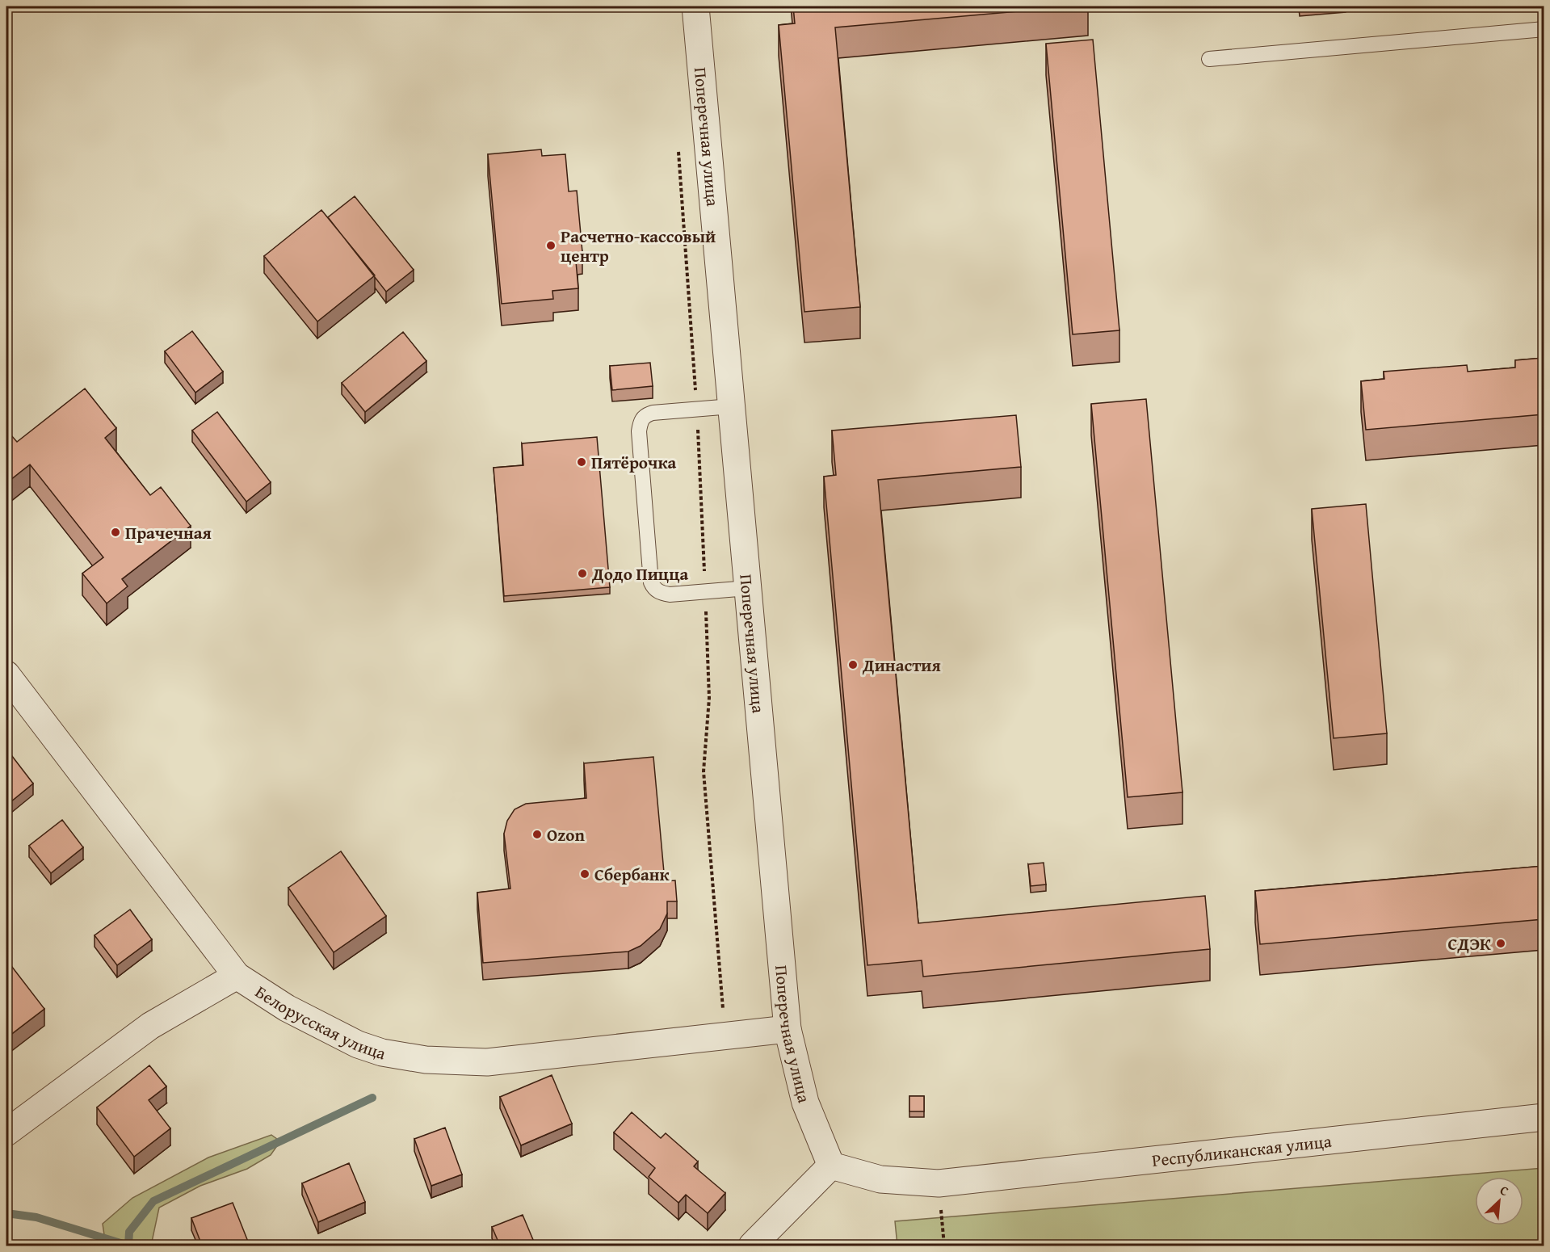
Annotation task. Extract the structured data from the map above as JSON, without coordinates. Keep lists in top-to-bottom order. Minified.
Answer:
{"streets":{"street":["Поперечная улица","Белорусская улица","Республиканская улица"]},"crossings":[["Поперечная улица","Белорусская улица"]],"places":["Расчетно-кассовый центр","Пятёрочка","Прачечная","Додо Пицца","Династия","Ozon","Сбербанк","СДЭК"],"north":"top right"}
